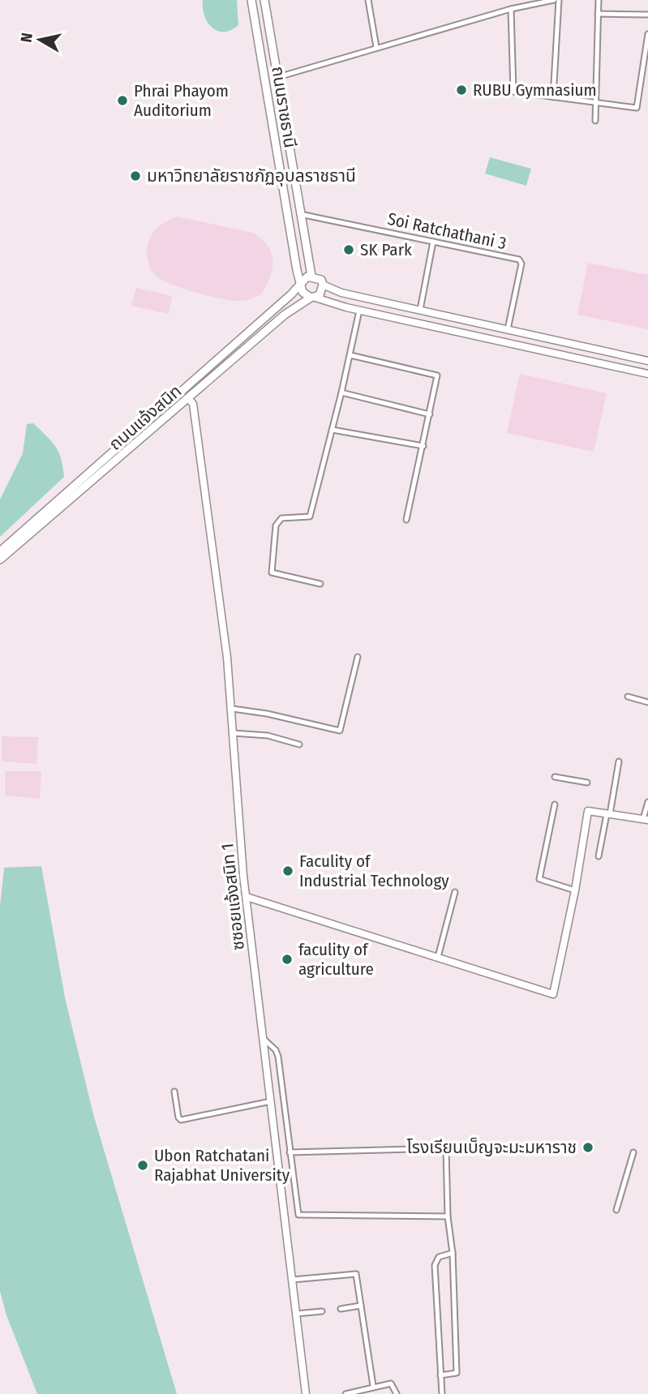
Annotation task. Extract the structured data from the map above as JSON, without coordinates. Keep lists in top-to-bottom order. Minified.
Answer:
{"streets":{"main road":["ถนนราชธานี","ถนนแจ้งสนิท"],"street":["Soi Ratchathani 3","ซซอยแจ้งสนิท 1"]},"crossings":[["ถนนราชธานี","Soi Ratchathani 3"],["ถนนราชธานี","ถนนแจ้งสนิท"],["ถนนแจ้งสนิท","ซซอยแจ้งสนิท 1"]],"places":["RUBU Gymnasium","Phrai Phayom Auditorium","มหาวิทยาลัยราชภัฏอุบลราชธานี","SK Park","Faculity of Industrial Technology","faculity of agriculture","โรงเรียนเบ็ญจะมะมหาราช","Ubon Ratchatani Rajabhat University"],"north":"left"}
